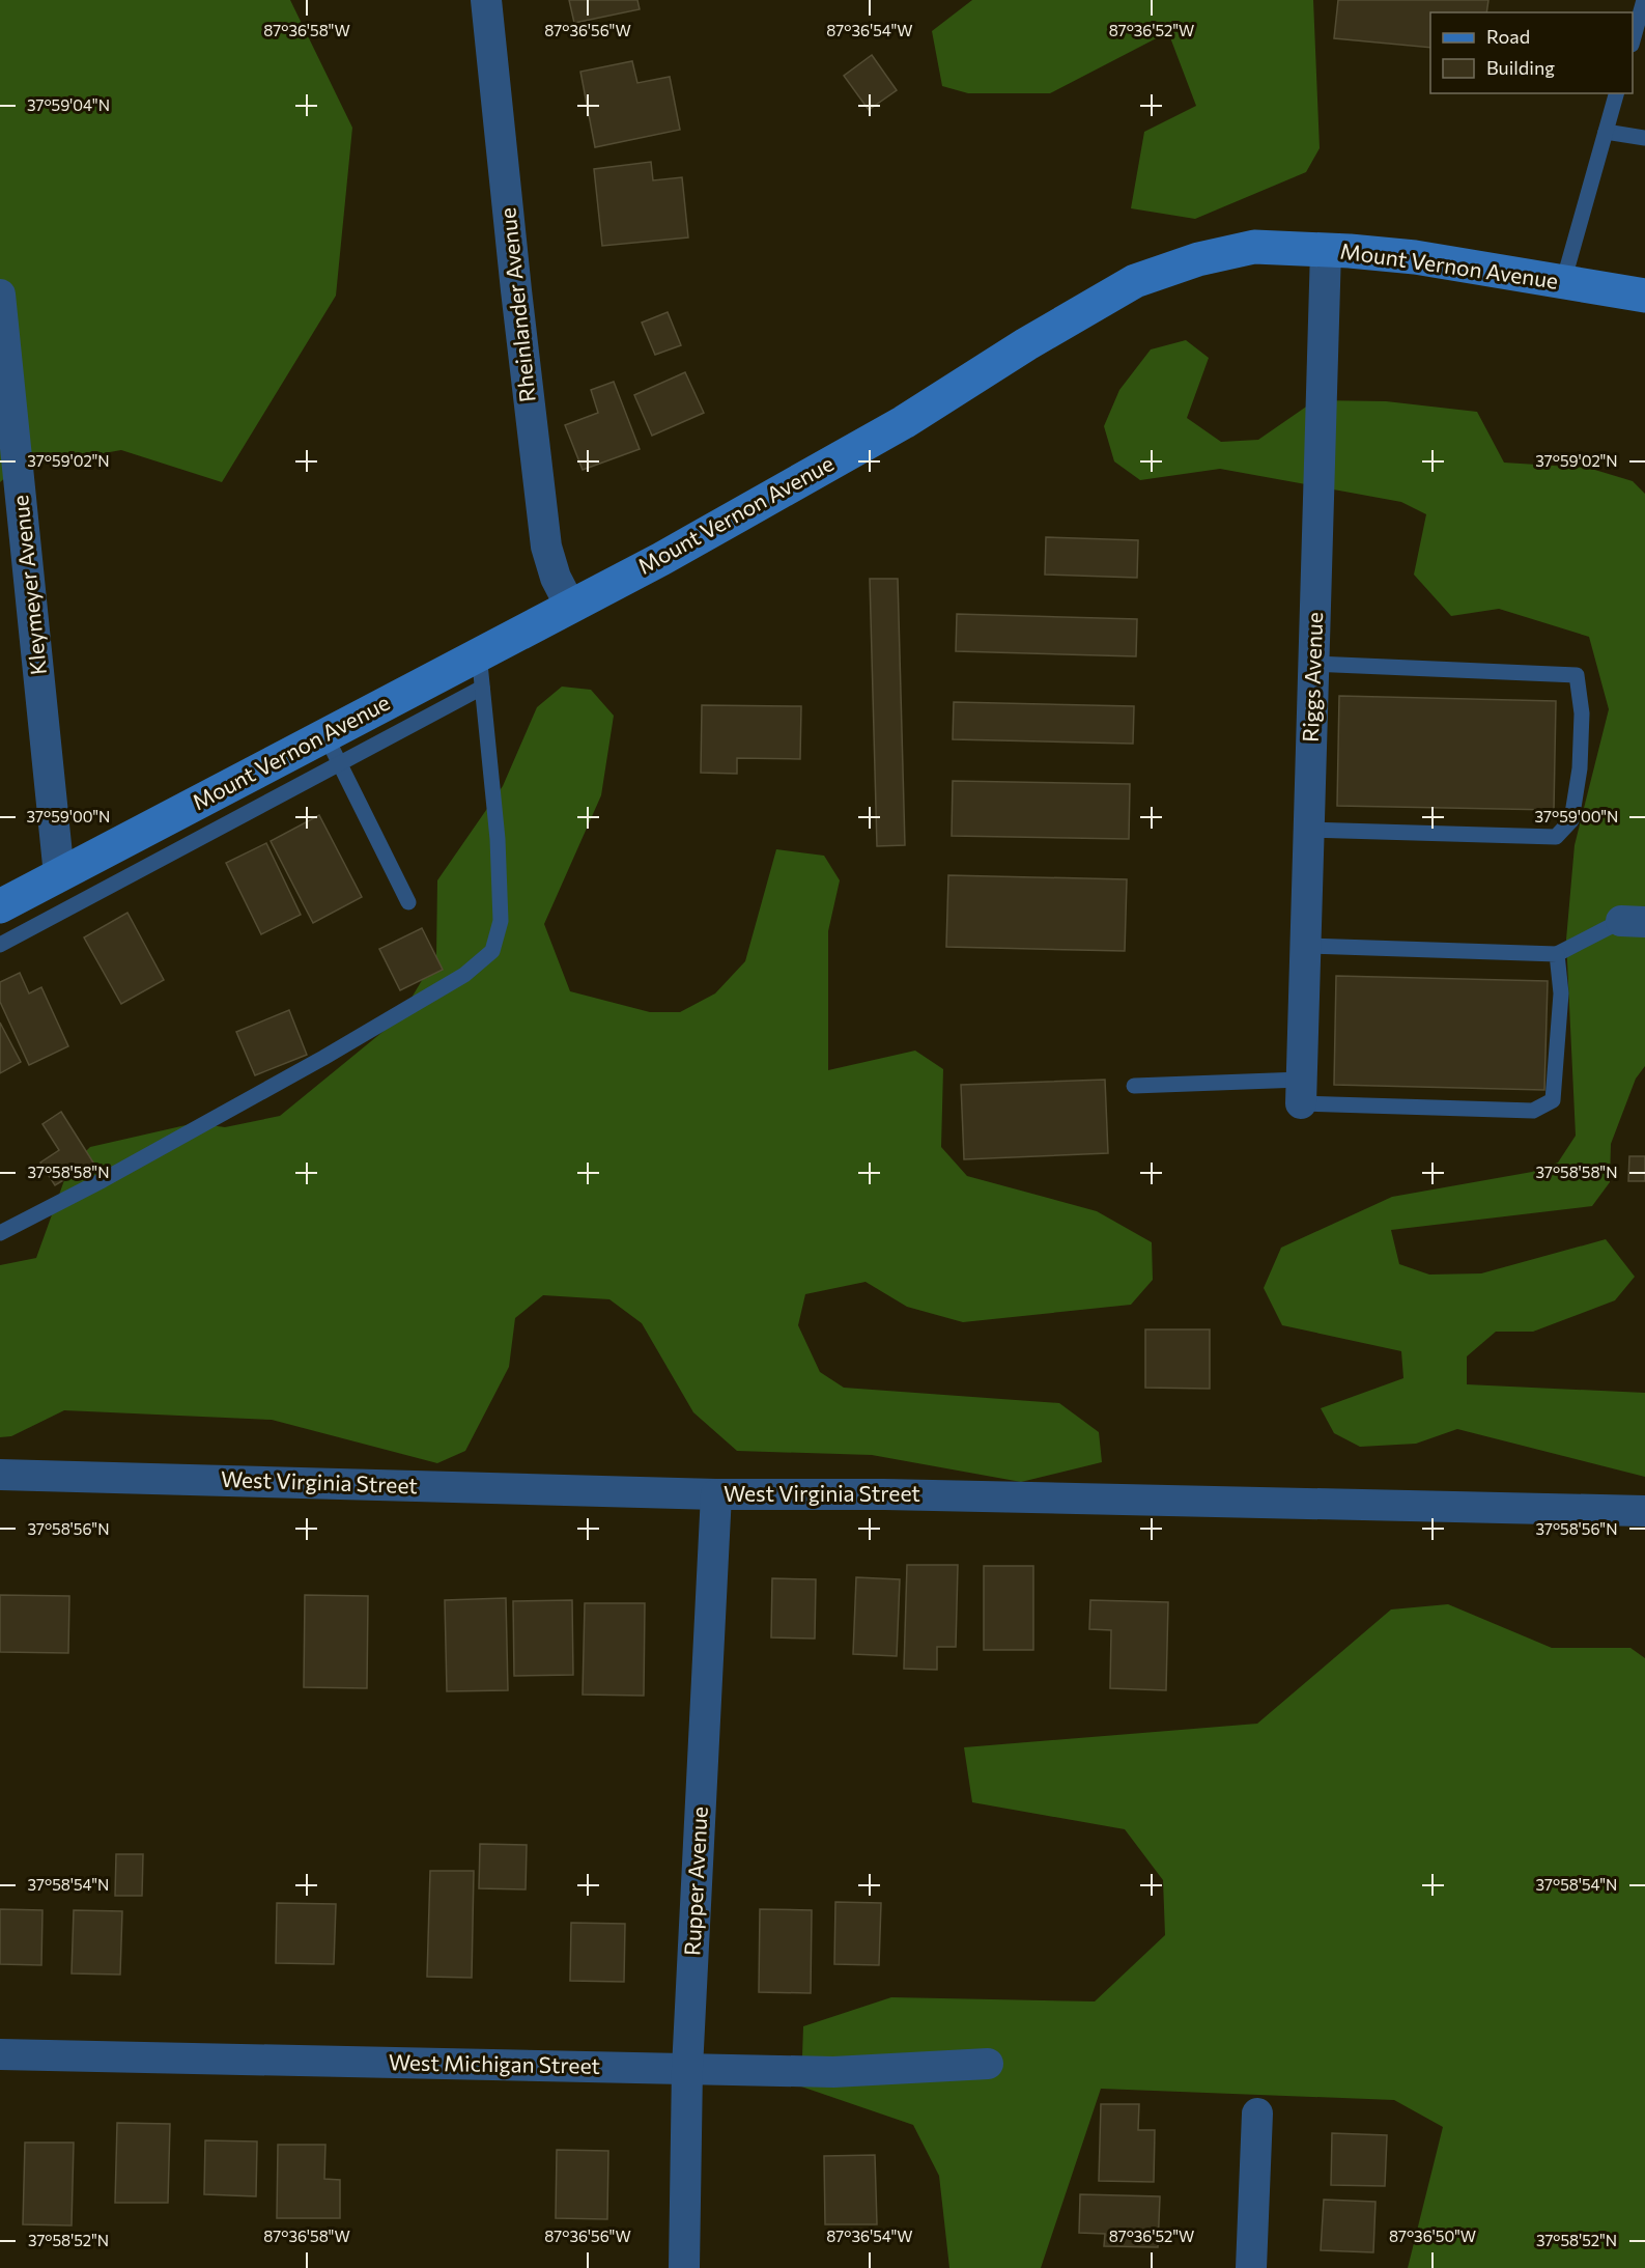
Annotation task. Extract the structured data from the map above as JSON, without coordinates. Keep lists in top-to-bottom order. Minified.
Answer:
{"streets":{"main road":["Mount Vernon Avenue"],"street":["Rheinlander Avenue","Kleymeyer Avenue","Riggs Avenue","West Virginia Street","Rupper Avenue","West Michigan Street"]},"crossings":[["Mount Vernon Avenue","Rheinlander Avenue"],["Mount Vernon Avenue","Kleymeyer Avenue"],["Mount Vernon Avenue","Riggs Avenue"],["West Virginia Street","Rupper Avenue"],["Rupper Avenue","West Michigan Street"]],"legend":["Road","Building"],"coordinates":["87°36'58\"W","87°36'56\"W","87°36'54\"W","87°36'52\"W","37°59'04\"N","37°59'02\"N","37°59'00\"N","37°58'58\"N","37°58'56\"N","37°58'54\"N","87°36'50\"W","37°58'52\"N"]}
